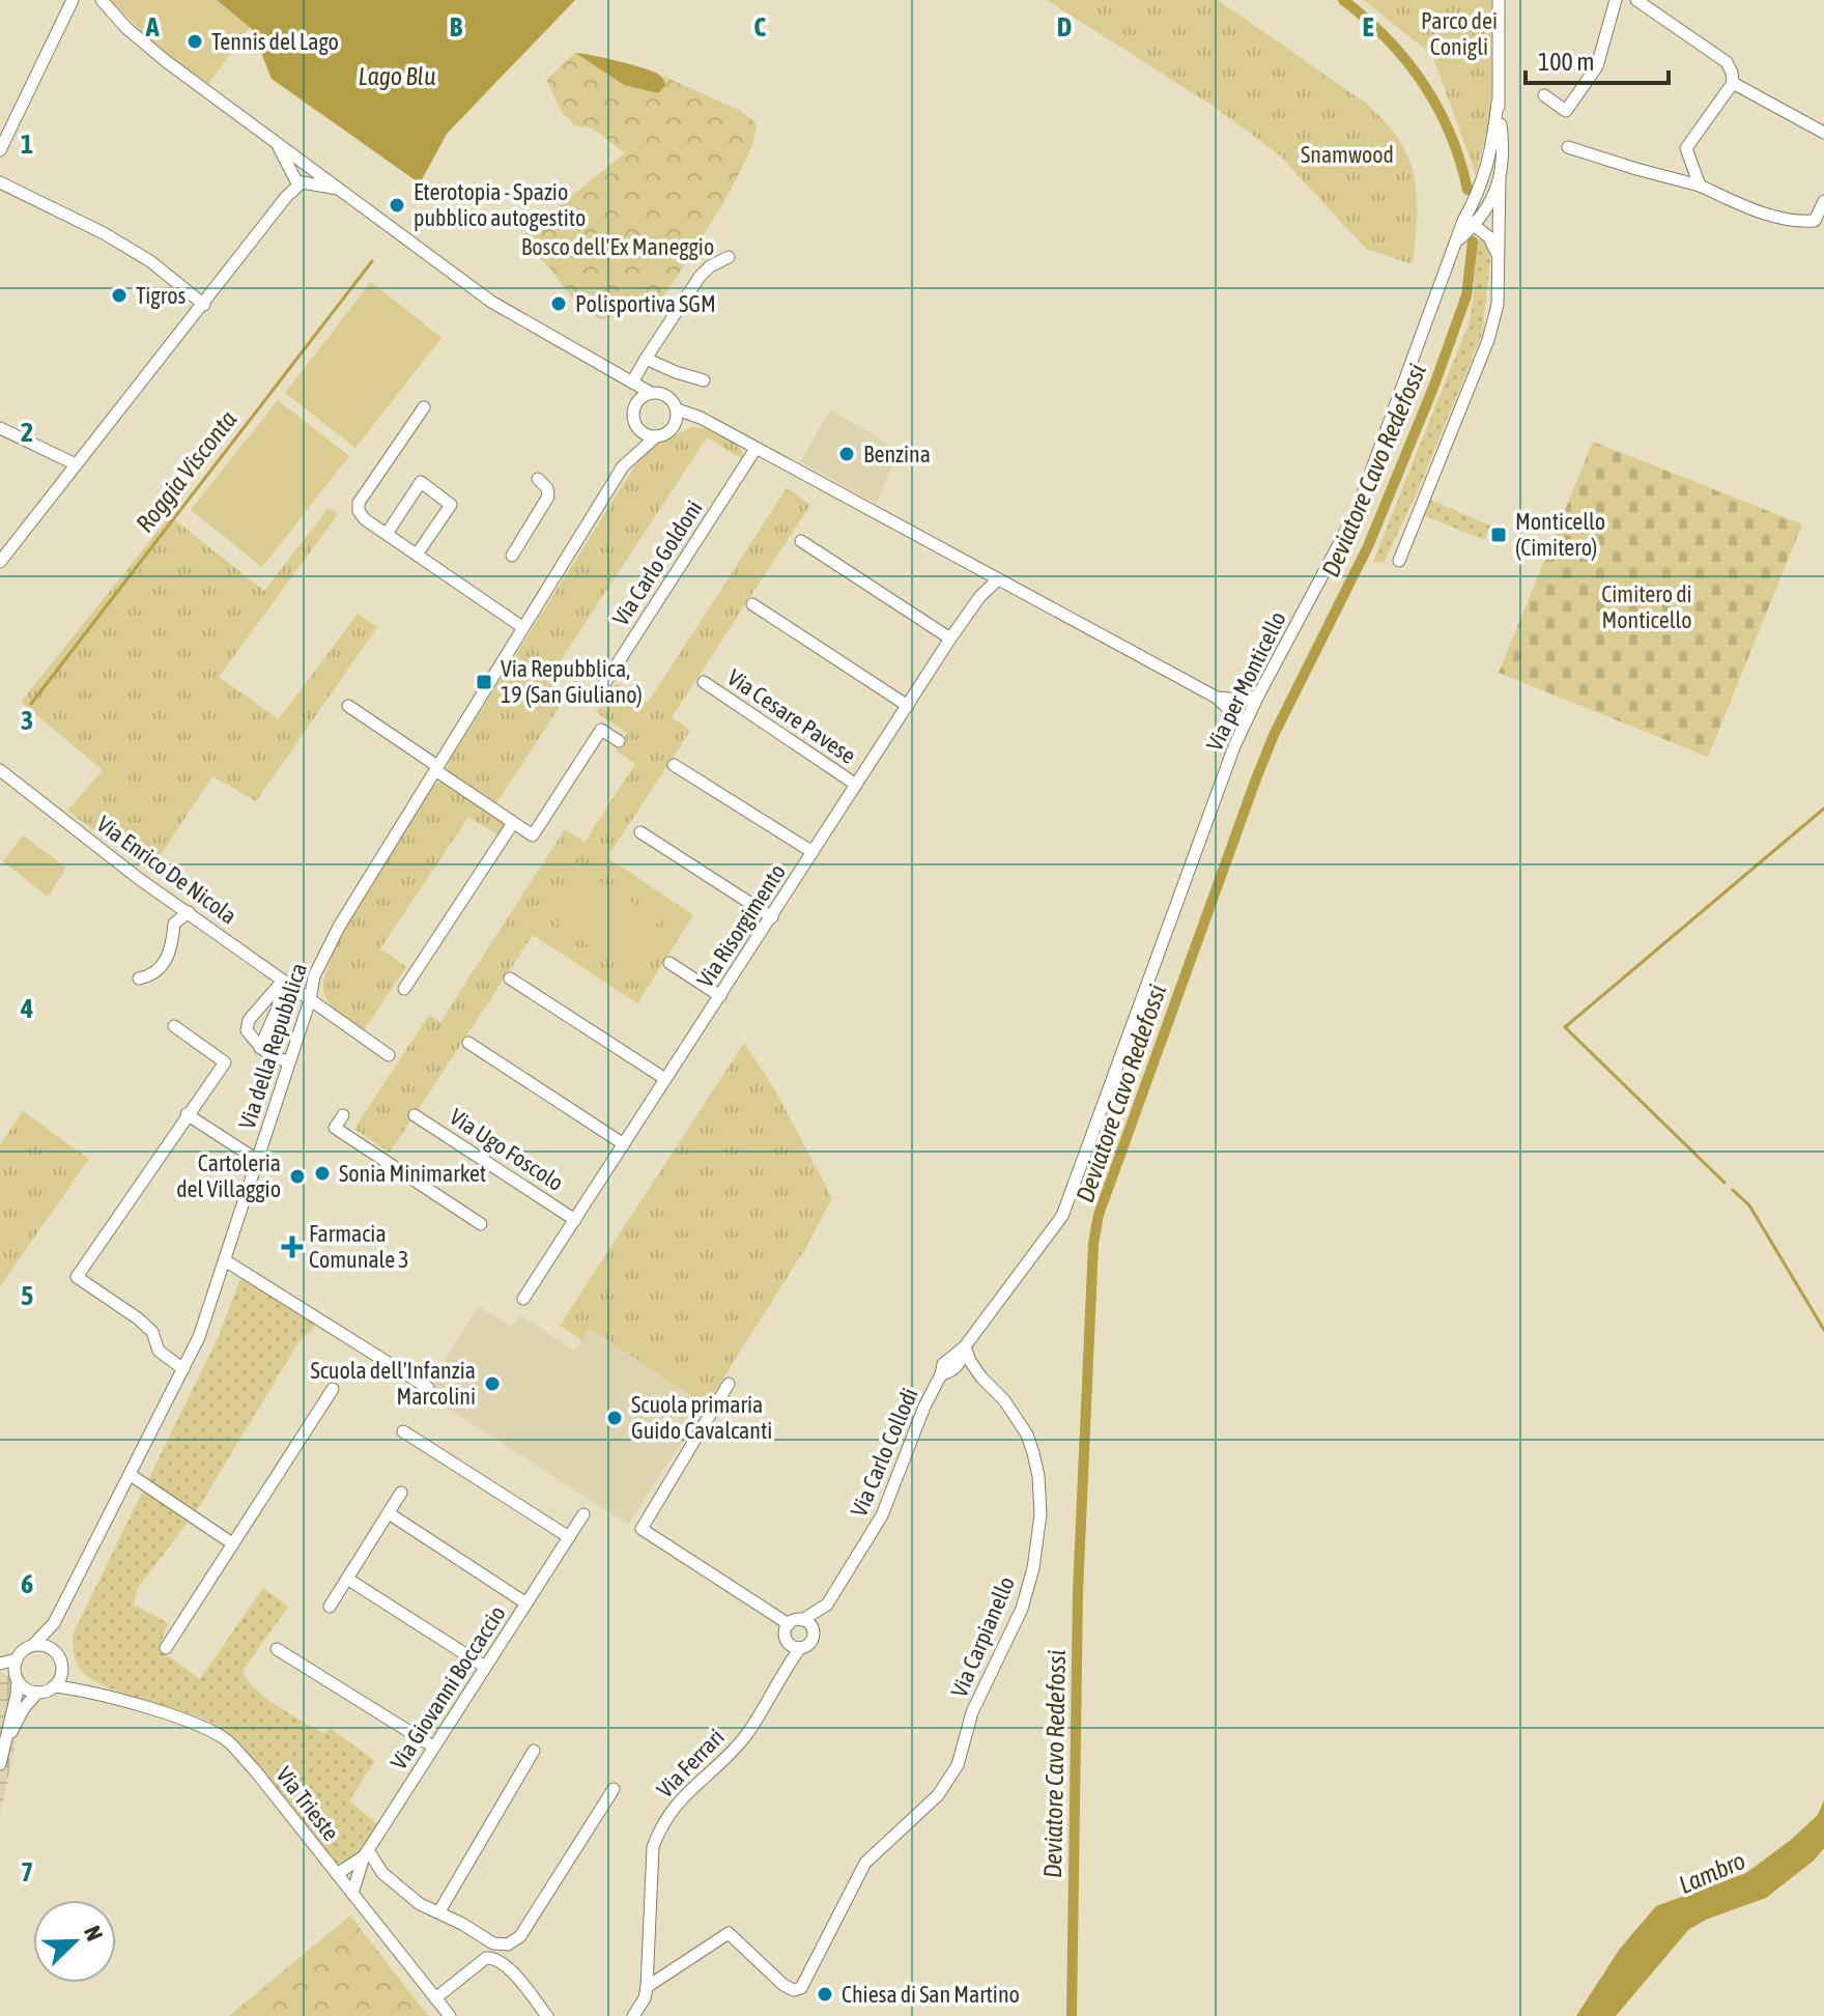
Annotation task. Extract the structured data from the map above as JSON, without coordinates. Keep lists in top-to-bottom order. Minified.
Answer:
{"streets":{"street":["Via Carlo Goldoni","Via per Monticello","Via Cesare Pavese","Via Enrico De Nicola","Via Risorgimento","Via della Repubblica","Via Ugo Foscolo","Via Carlo Collodi","Via Carpianello","Via Giovanni Boccaccio","Via Ferrari","Via Trieste"]},"crossings":[["Via per Monticello","Via Carlo Collodi"],["Via Cesare Pavese","Via Risorgimento"],["Via Enrico De Nicola","Via della Repubblica"],["Via Risorgimento","Via Ugo Foscolo"],["Via della Repubblica","Via Trieste"],["Via Carlo Collodi","Via Carpianello"],["Via Carlo Collodi","Via Ferrari"],["Via Carpianello","Via Ferrari"],["Via Giovanni Boccaccio","Via Trieste"]],"water":["Lago Blu","Deviatore Cavo Redefossi","Roggia Visconta","Lambro"],"parks":["Parco dei Conigli","Snamwood","Bosco dell'Ex Maneggio","Cimitero di Monticello"],"places":{"other":["Tennis del Lago","Eterotopia - Spazio pubblico autogestito","Tigros","Polisportiva SGM","Benzina","Sonia Minimarket","Cartoleria del Villaggio","Scuola dell'Infanzia Marcolini","Scuola primaria Guido Cavalcanti","Chiesa di San Martino"],"transit":["Monticello (Cimitero)","Via Repubblica, 19 (San Giuliano)"],"health":["Farmacia Comunale 3"]},"scale_bar":"100 m","north":"top right","grid":{"columns":["A","B","C","D","E"],"rows":["1","2","3","4","5","6","7"]}}
